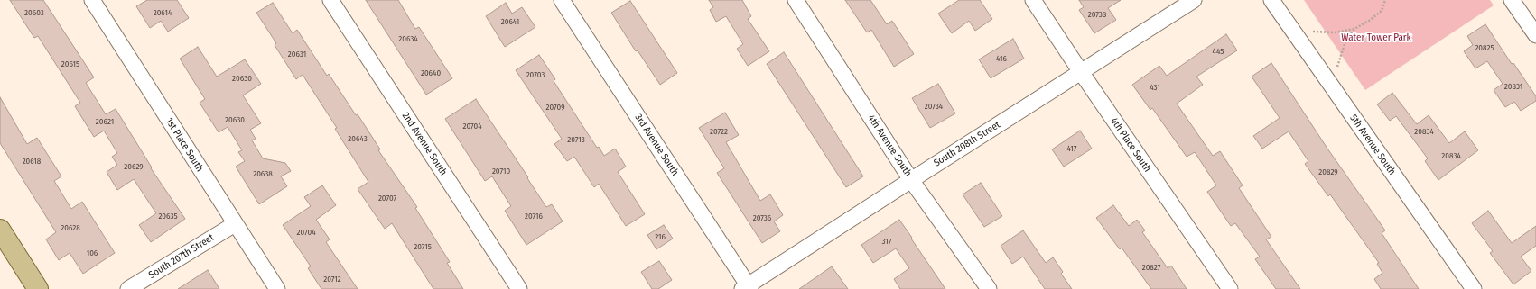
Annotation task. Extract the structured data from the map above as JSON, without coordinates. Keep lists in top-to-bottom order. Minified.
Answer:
{"streets":{"street":["2nd Avenue South","South 208th Street","1st Place South","3rd Avenue South","4th Place South","5th Avenue South","4th Avenue South","South 207th Street"]},"crossings":[["South 208th Street","3rd Avenue South"],["South 208th Street","4th Place South"],["South 208th Street","4th Avenue South"],["1st Place South","South 207th Street"]],"parks":["Water Tower Park"],"house_numbers":["20603","20614","20738","20641","20634","20825","445","20631","416","20615","20640","20703","20630","20831","431","20734","20709","20630","20621","20704","20722","20834","20643","20713","417","20834","20618","20629","20710","20829","20638","20707","20635","20716","20736","20628","20704","216","317","20715","106","20827","20712"]}
